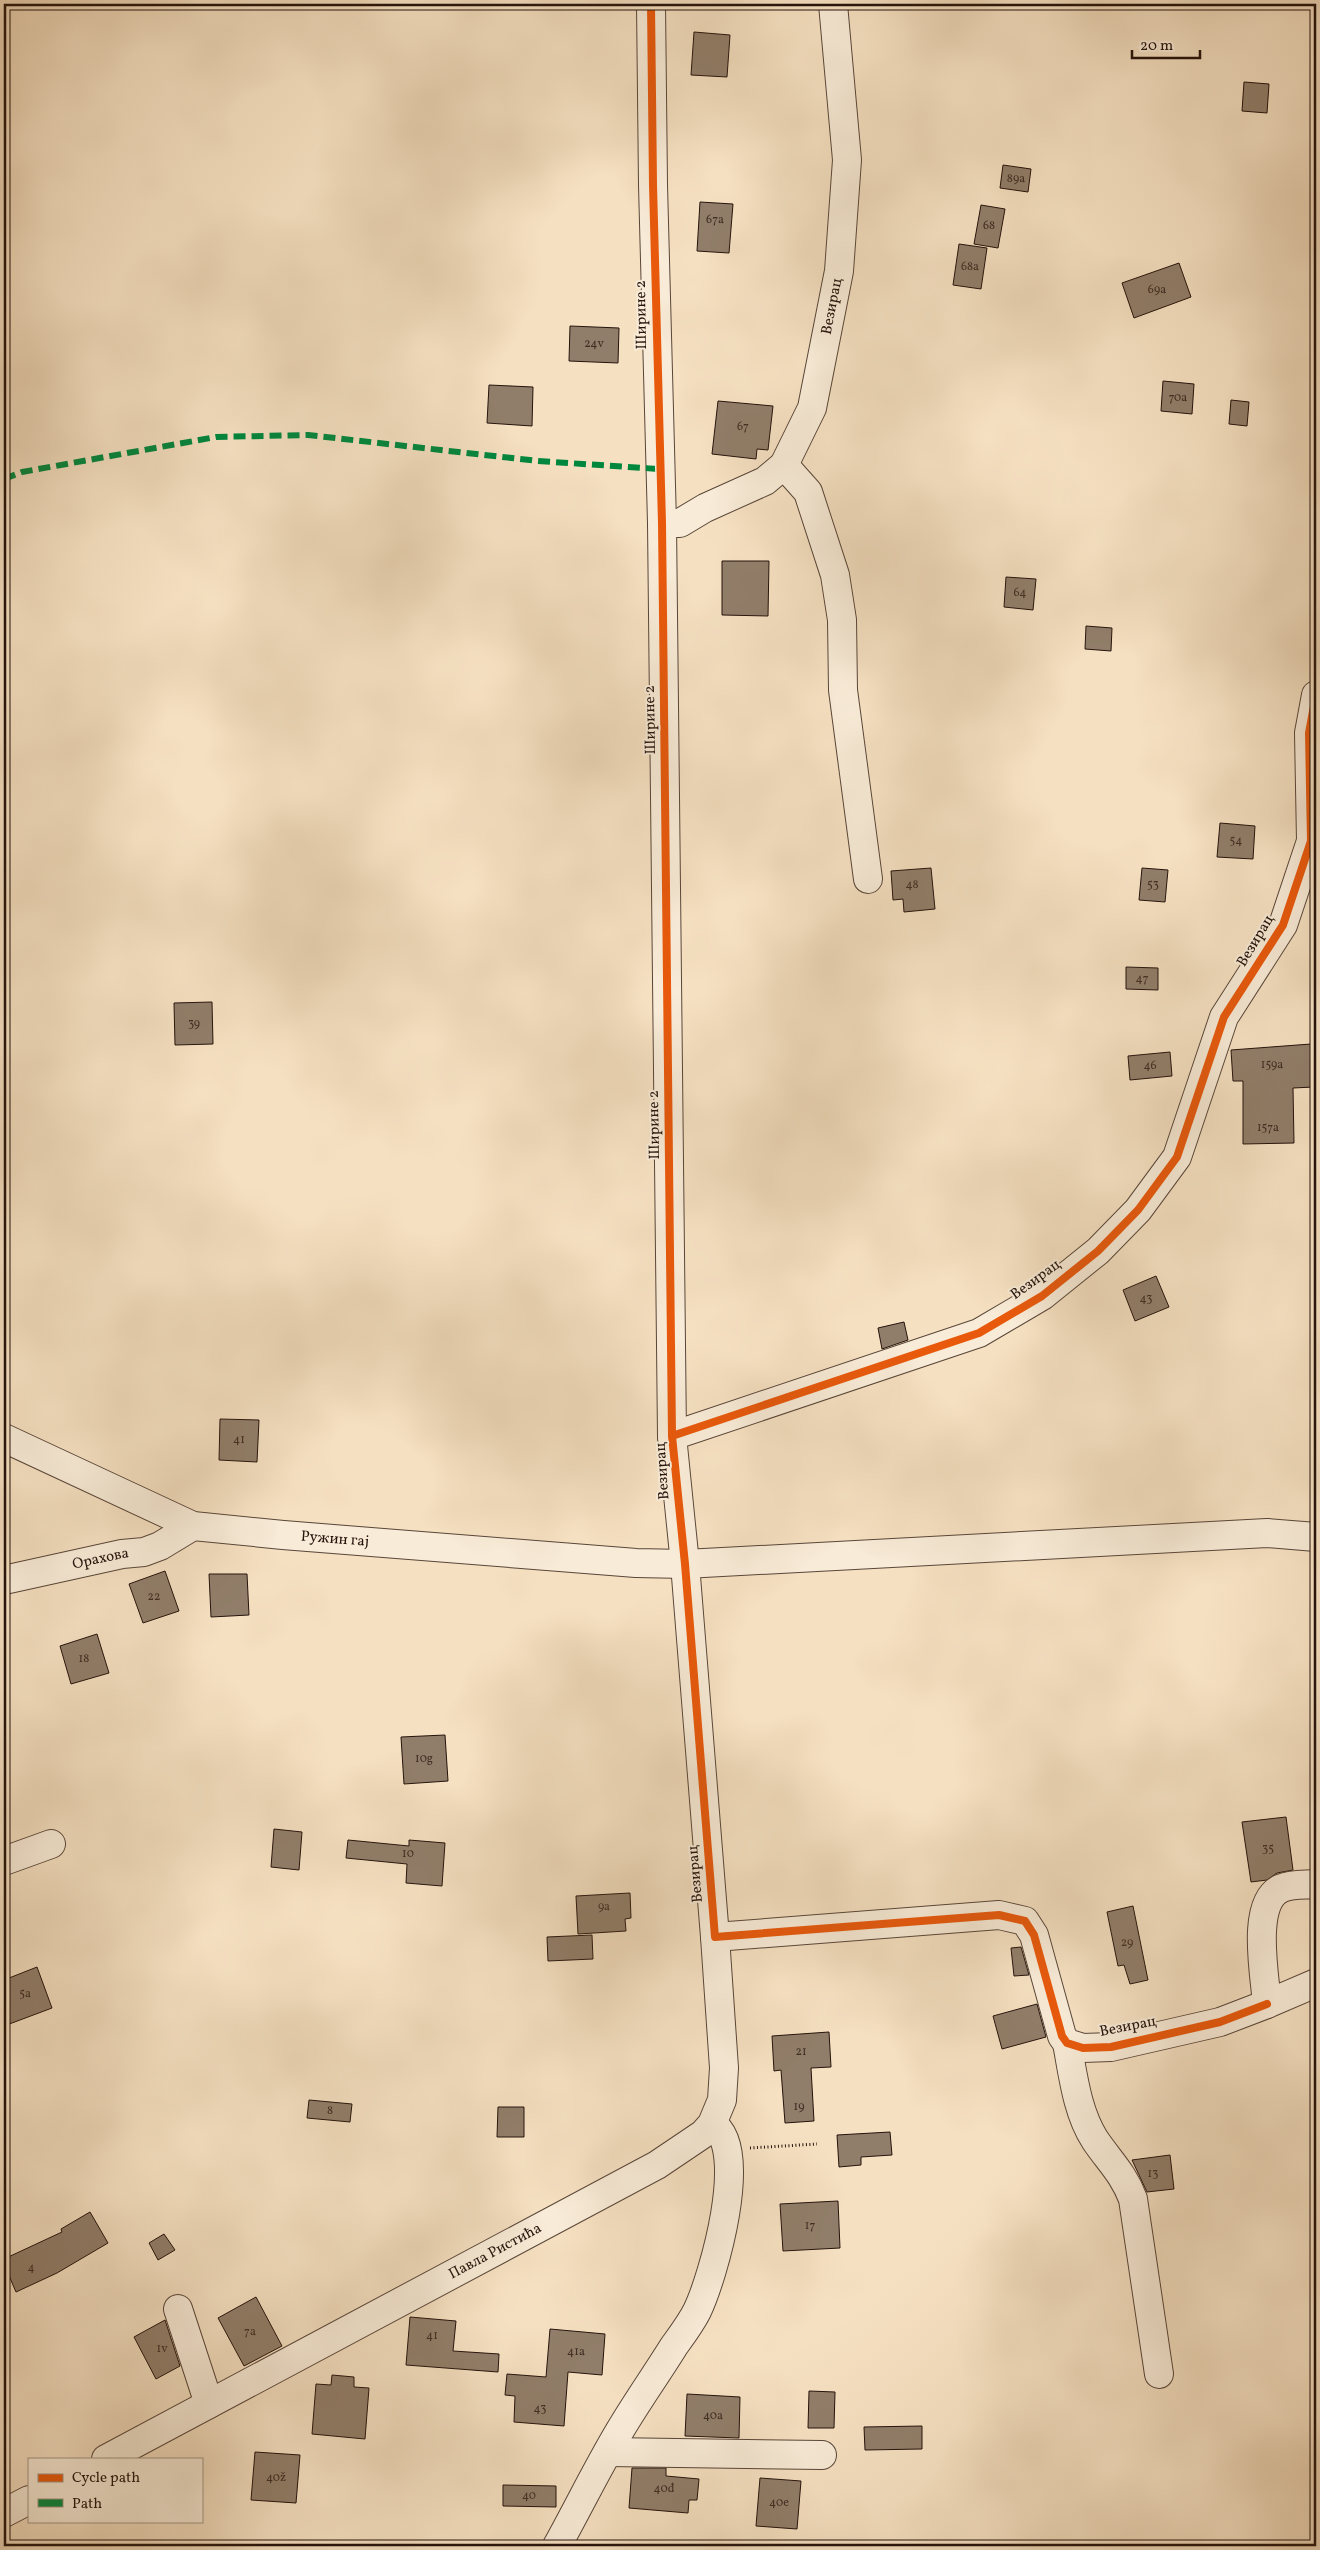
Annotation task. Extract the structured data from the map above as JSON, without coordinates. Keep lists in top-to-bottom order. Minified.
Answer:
{"streets":{"street":["Везирац","Ширине 2","Ружин гај","Орахова","Павла Ристића"]},"crossings":[["Везирац","Ширине 2"],["Везирац","Ружин гај"],["Везирац","Павла Ристића"],["Ружин гај","Орахова"]],"house_numbers":["89a","67a","68","68a","69a","24v","70a","67","64","54","48","53","47","39","159a","46","157a","43","41","22","18","10g","35","10","9a","29","5a","21","19","8","13","17","4","7a","41","1v","41a","43","40a","40ž","40đ","40","40e"],"legend":["Cycle path","Path"],"scale_bar":"20 m"}
